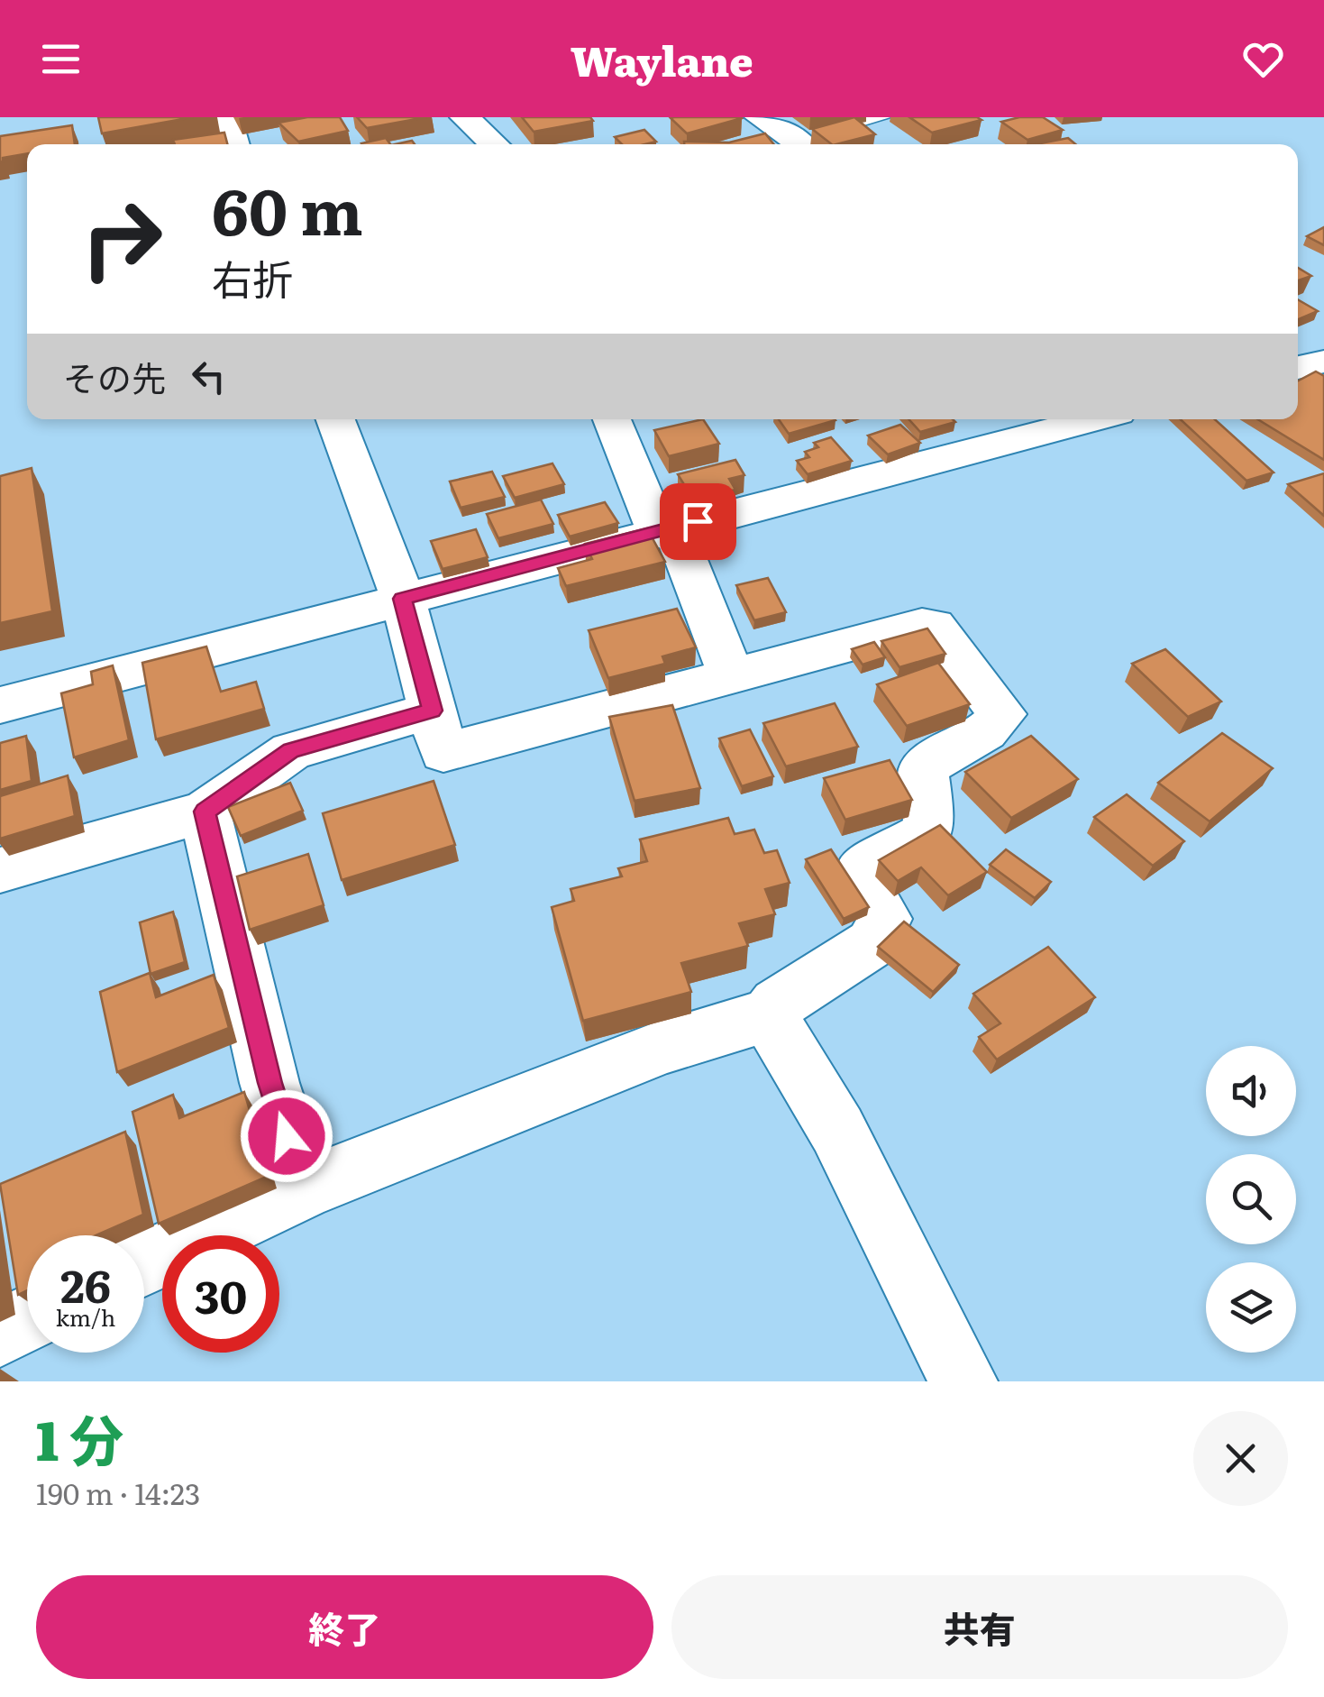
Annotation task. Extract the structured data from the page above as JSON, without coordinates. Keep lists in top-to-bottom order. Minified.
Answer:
{"page":{"header":"Waylane","turn":["60 m","右折"],"then":"その先","speed":"26 km/h","limit":"30","heading":["1 分","190 m · 14:23"],"buttons":["終了","共有"]}}
